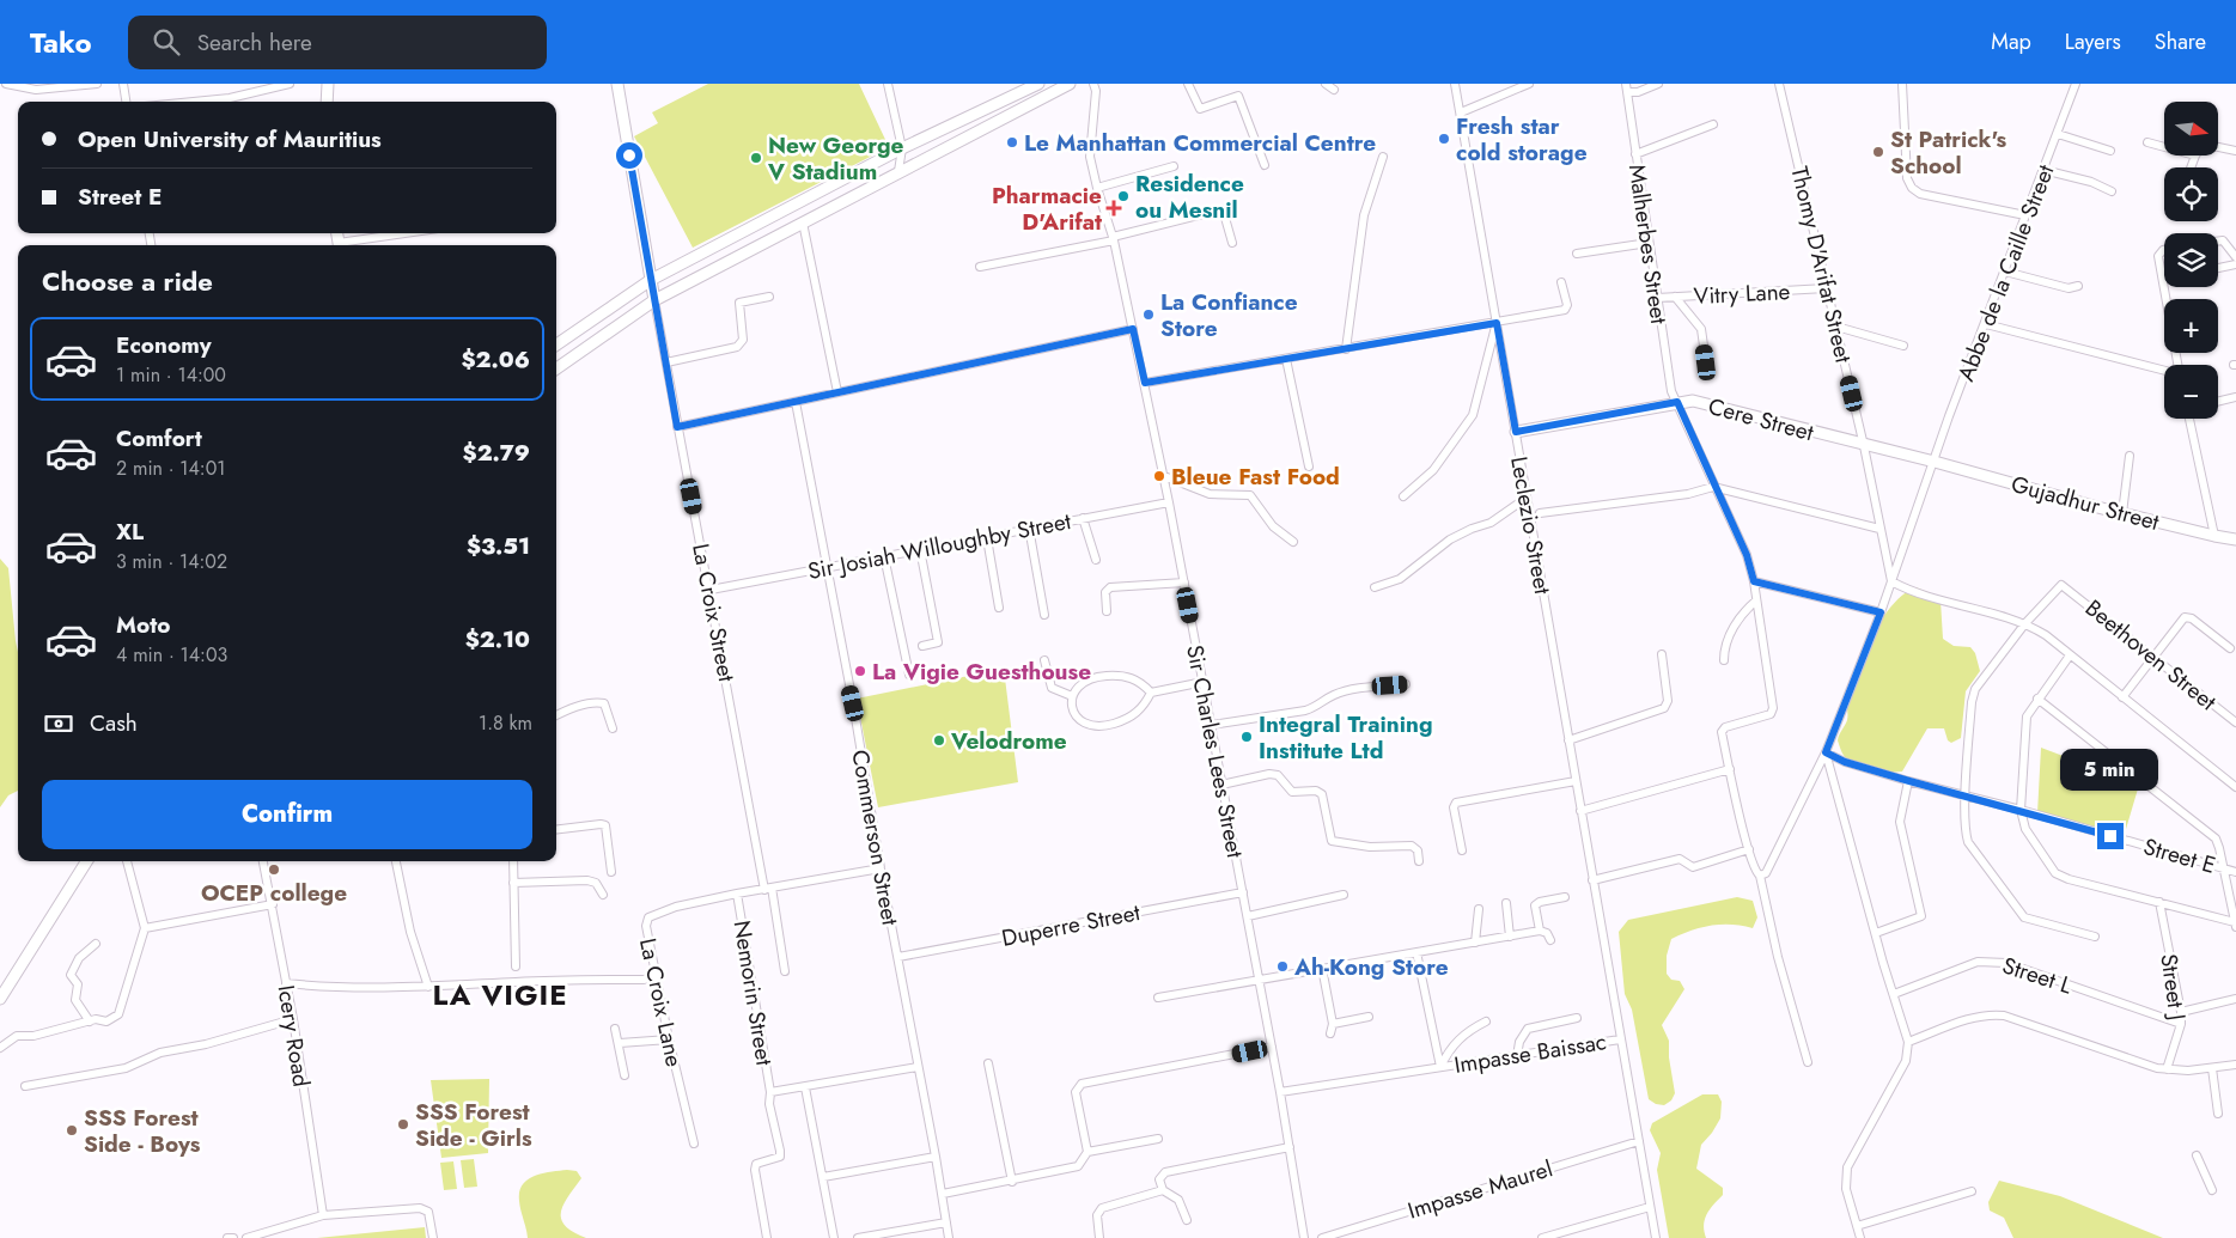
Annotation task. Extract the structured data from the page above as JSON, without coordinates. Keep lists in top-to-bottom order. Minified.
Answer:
{"streets":{"street":["Malherbes Street","Thomy D'Arifat Street","Abbe de la Caille Street","Vitry Lane","Cere Street","Gujadhur Street","Leclezio Street","Sir Josiah Willoughby Street","La Croix Street","Beethoven Street","Sir Charles Lees Street","Commerson Street","Street E","Duperre Street","Street L","Street J","Nemorin Street","La Croix Lane","Icery Road","Impasse Baissac","Impasse Maurel"]},"crossings":[["Malherbes Street","Vitry Lane"],["Malherbes Street","Cere Street"],["Thomy D'Arifat Street","Abbe de la Caille Street"],["Thomy D'Arifat Street","Vitry Lane"],["Thomy D'Arifat Street","Cere Street"],["Abbe de la Caille Street","Cere Street"],["Abbe de la Caille Street","Gujadhur Street"],["Abbe de la Caille Street","Street E"],["Cere Street","Gujadhur Street"],["Cere Street","Leclezio Street"],["Leclezio Street","Impasse Baissac"],["Leclezio Street","Impasse Maurel"],["Sir Josiah Willoughby Street","La Croix Street"],["Sir Josiah Willoughby Street","Sir Charles Lees Street"],["Sir Josiah Willoughby Street","Commerson Street"],["La Croix Street","La Croix Lane"],["Sir Charles Lees Street","Duperre Street"],["Sir Charles Lees Street","Impasse Baissac"],["Commerson Street","Duperre Street"],["Commerson Street","La Croix Lane"],["Street L","Street J"],["Nemorin Street","La Croix Lane"]],"districts":["LA VIGIE"],"places":{"other":["Fresh star cold storage","Le Manhattan Commercial Centre","St Patrick's School","New George V Stadium","Residence ou Mesnil","La Confiance Store","Bleue Fast Food","La Vigie Guesthouse","Integral Training Institute Ltd","Velodrome","OCEP college","Ah-Kong Store","SSS Forest Side - Girls","SSS Forest Side - Boys"],"health":["Pharmacie D'Arifat"]},"north":"right","page":{"header":"Tako","search":"Search here","nav":["Map","Layers","Share"],"map_buttons":["+","−"],"banner":["Open University of Mauritius","Street E"],"heading":"Choose a ride","list":[{"name":"Economy","note":"1 min · 14:00","value":"$2.06"},{"name":"Comfort","note":"2 min · 14:01","value":"$2.79"},{"name":"XL","note":"3 min · 14:02","value":"$3.51"},{"name":"Moto","note":"4 min · 14:03","value":"$2.10"}],"pay":["Cash","1.8 km"],"bubble":"5 min","buttons":"Confirm"}}
